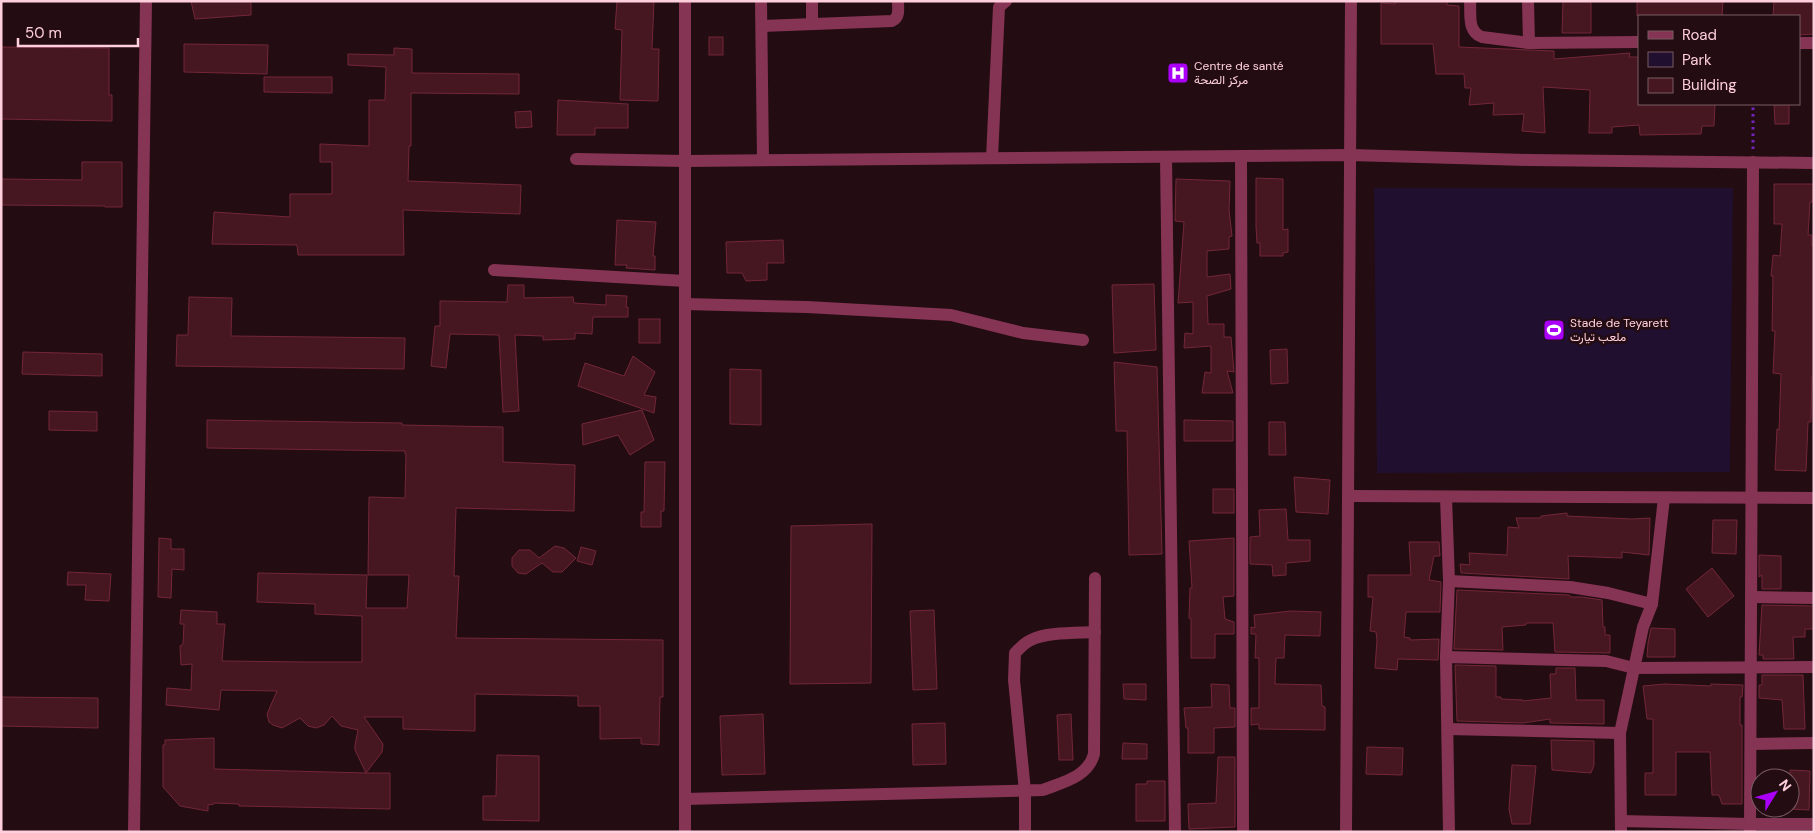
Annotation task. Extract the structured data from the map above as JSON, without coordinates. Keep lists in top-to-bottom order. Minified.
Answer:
{"places":{"hospital":["Centre de santé مركز الصحة"],"sports":["Stade de Teyarett ملعب تيارت"]},"legend":["Road","Park","Building"],"scale_bar":"50 m","north":"top right"}
